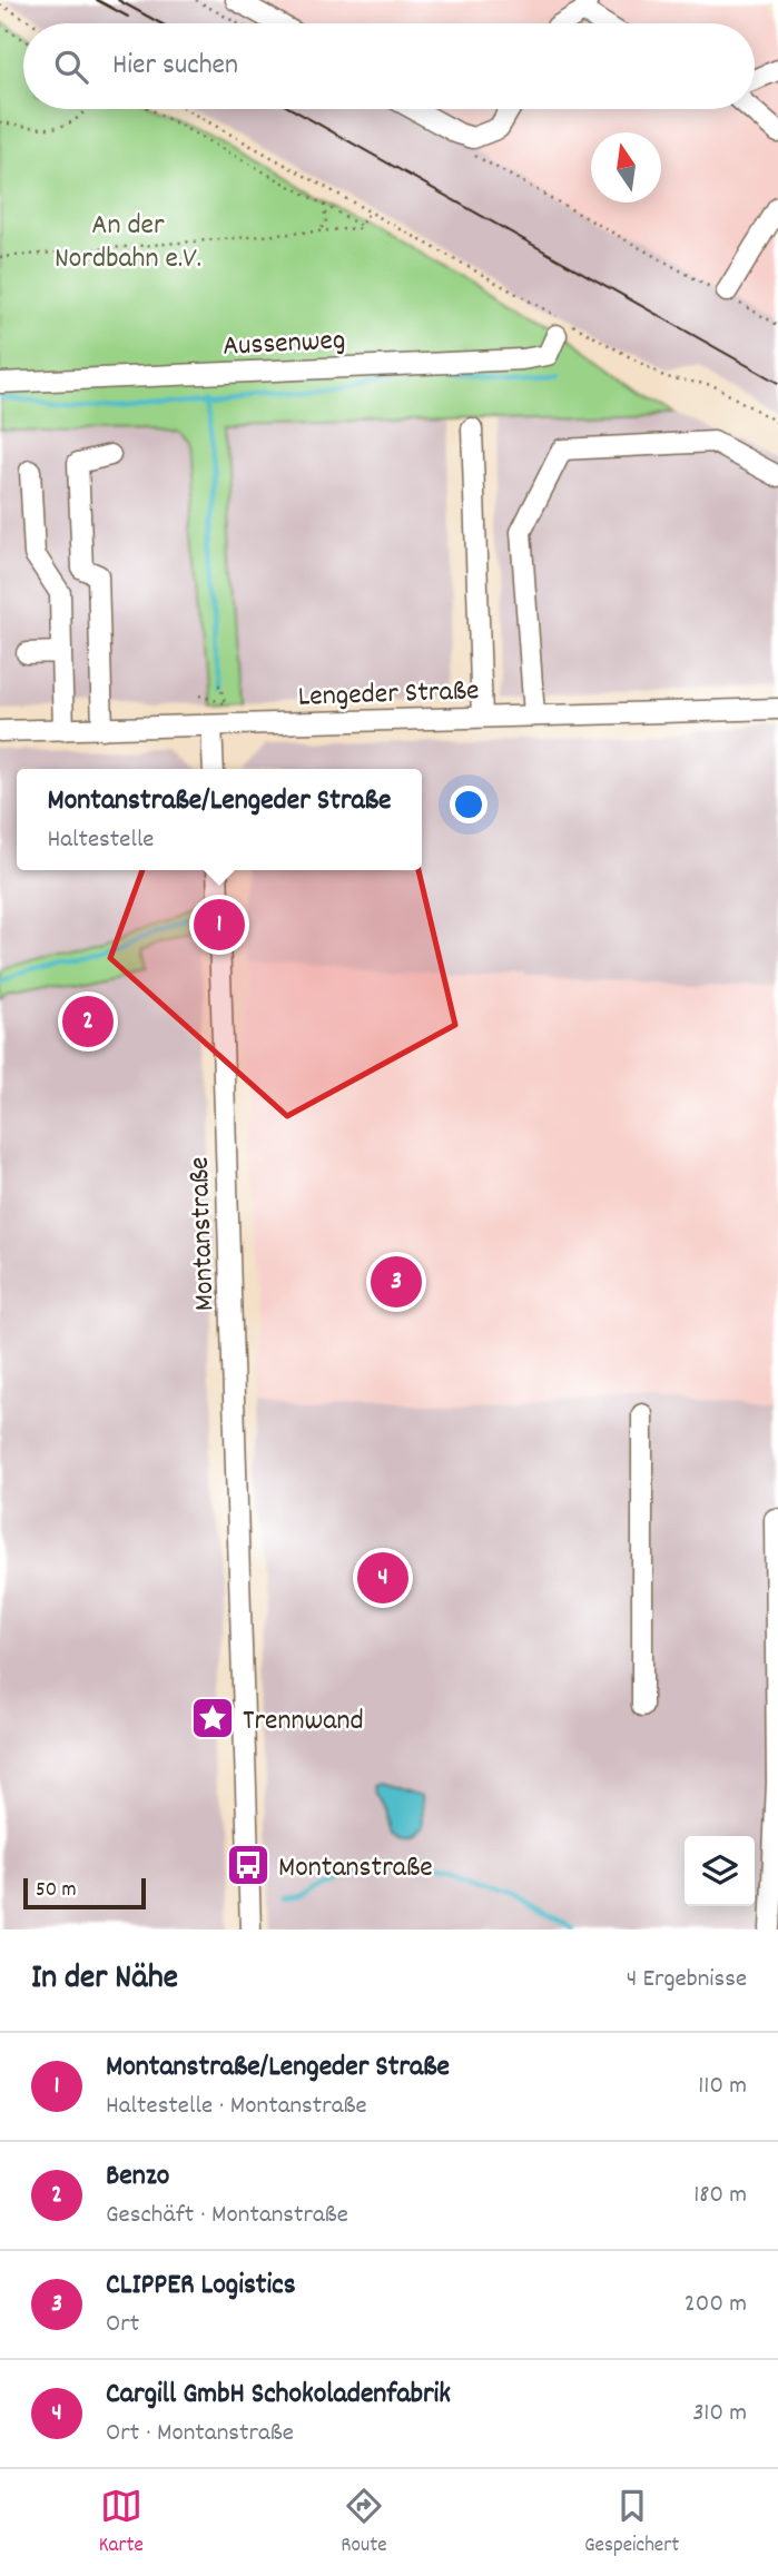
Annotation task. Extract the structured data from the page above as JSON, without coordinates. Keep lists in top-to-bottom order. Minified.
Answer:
{"streets":{"street":["Aussenweg","Lengeder Straße","Montanstraße"]},"parks":["An der Nordbahn e.V."],"places":{"place":["Trennwand"],"bus stop":["Montanstraße"]},"scale_bar":"50 m","north":"top","page":{"search":"Hier suchen","popup":["Montanstraße/Lengeder Straße","Haltestelle"],"pins":["1","2","3","4"],"scale":"50 m","heading":["In der Nähe","4 Ergebnisse"],"list":[{"mark":"1","name":"Montanstraße/Lengeder Straße","note":"Haltestelle · Montanstraße","value":"110 m"},{"mark":"2","name":"Benzo","note":"Geschäft · Montanstraße","value":"180 m"},{"mark":"3","name":"CLIPPER Logistics","note":"Ort","value":"200 m"},{"mark":"4","name":"Cargill GmbH Schokoladenfabrik","note":"Ort · Montanstraße","value":"310 m"}],"nav":["Karte","Route","Gespeichert"]}}
